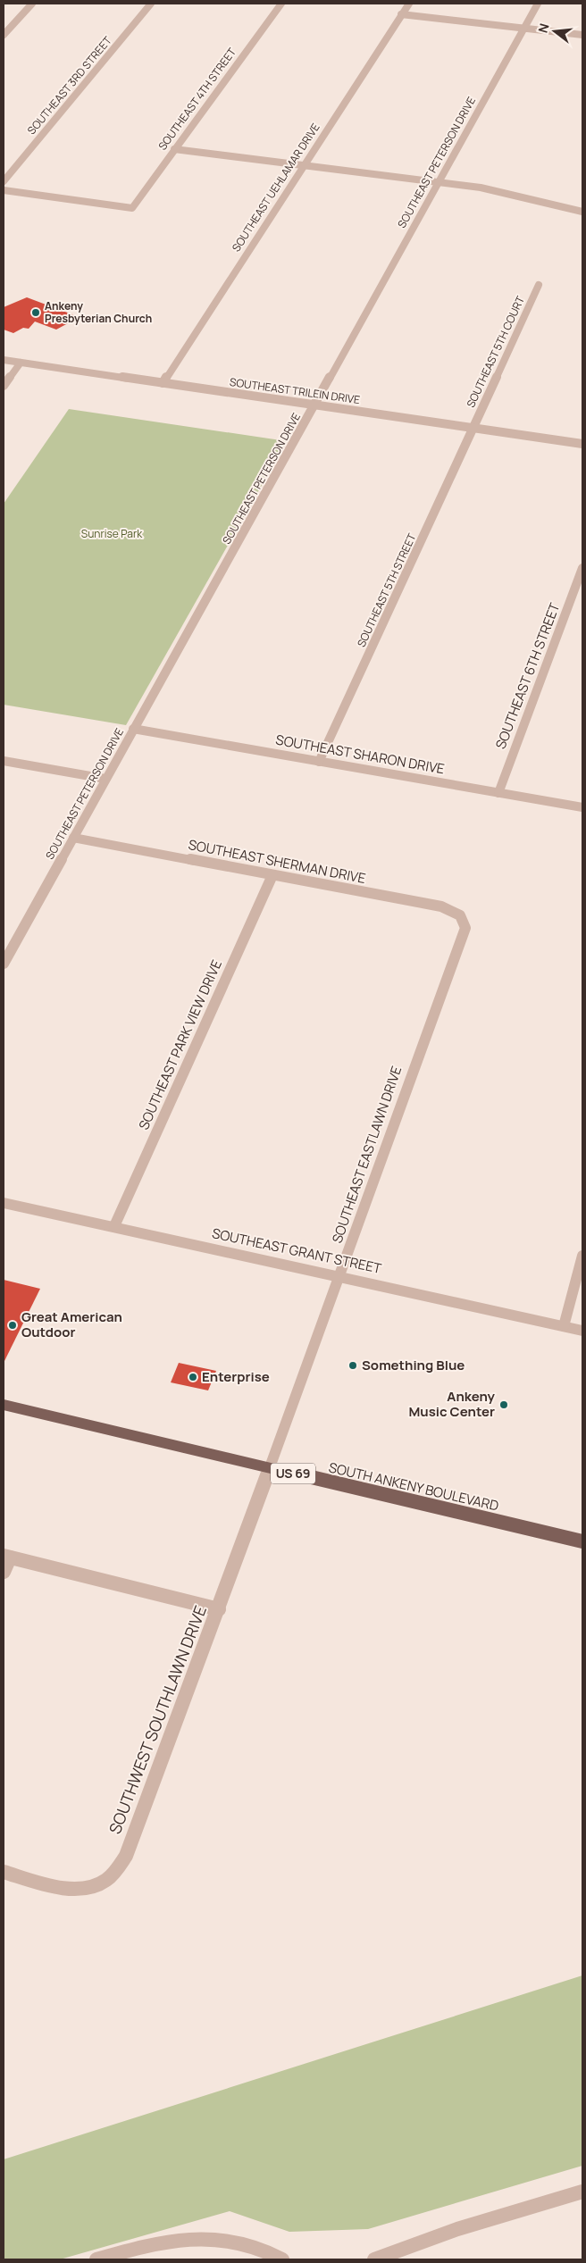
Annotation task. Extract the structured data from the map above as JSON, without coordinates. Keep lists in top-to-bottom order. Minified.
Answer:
{"streets":{"main road":["US 69","SOUTH ANKENY BOULEVARD"],"street":["SOUTHEAST 3RD STREET","SOUTHEAST 4TH STREET","SOUTHEAST PETERSON DRIVE","SOUTHEAST UEHLAMAR DRIVE","SOUTHEAST 5TH COURT","SOUTHEAST TRILEIN DRIVE","SOUTHEAST 5TH STREET","SOUTHEAST 6TH STREET","SOUTHEAST SHARON DRIVE","SOUTHEAST SHERMAN DRIVE","SOUTHEAST PARK VIEW DRIVE","SOUTHEAST EASTLAWN DRIVE","SOUTHEAST GRANT STREET","SOUTHWEST SOUTHLAWN DRIVE"]},"crossings":[["SOUTHEAST PETERSON DRIVE","SOUTHEAST TRILEIN DRIVE"],["SOUTHEAST PETERSON DRIVE","SOUTHEAST SHARON DRIVE"],["SOUTHEAST PETERSON DRIVE","SOUTHEAST SHERMAN DRIVE"],["SOUTHEAST UEHLAMAR DRIVE","SOUTHEAST TRILEIN DRIVE"],["SOUTHEAST 5TH COURT","SOUTHEAST TRILEIN DRIVE"],["SOUTHEAST 5TH COURT","SOUTHEAST 5TH STREET"],["SOUTHEAST TRILEIN DRIVE","SOUTHEAST 5TH STREET"],["SOUTHEAST 5TH STREET","SOUTHEAST SHARON DRIVE"],["SOUTHEAST 6TH STREET","SOUTHEAST SHARON DRIVE"],["SOUTHEAST SHERMAN DRIVE","SOUTHEAST PARK VIEW DRIVE"],["SOUTHEAST SHERMAN DRIVE","SOUTHEAST EASTLAWN DRIVE"],["SOUTHEAST PARK VIEW DRIVE","SOUTHEAST GRANT STREET"],["SOUTHEAST EASTLAWN DRIVE","SOUTHEAST GRANT STREET"],["SOUTHEAST EASTLAWN DRIVE","SOUTH ANKENY BOULEVARD"],["SOUTHEAST EASTLAWN DRIVE","SOUTHWEST SOUTHLAWN DRIVE"],["SOUTH ANKENY BOULEVARD","SOUTHWEST SOUTHLAWN DRIVE"]],"parks":["Sunrise Park"],"places":["Ankeny Presbyterian Church","Great American Outdoor","Something Blue","Enterprise","Ankeny Music Center"],"north":"left"}
